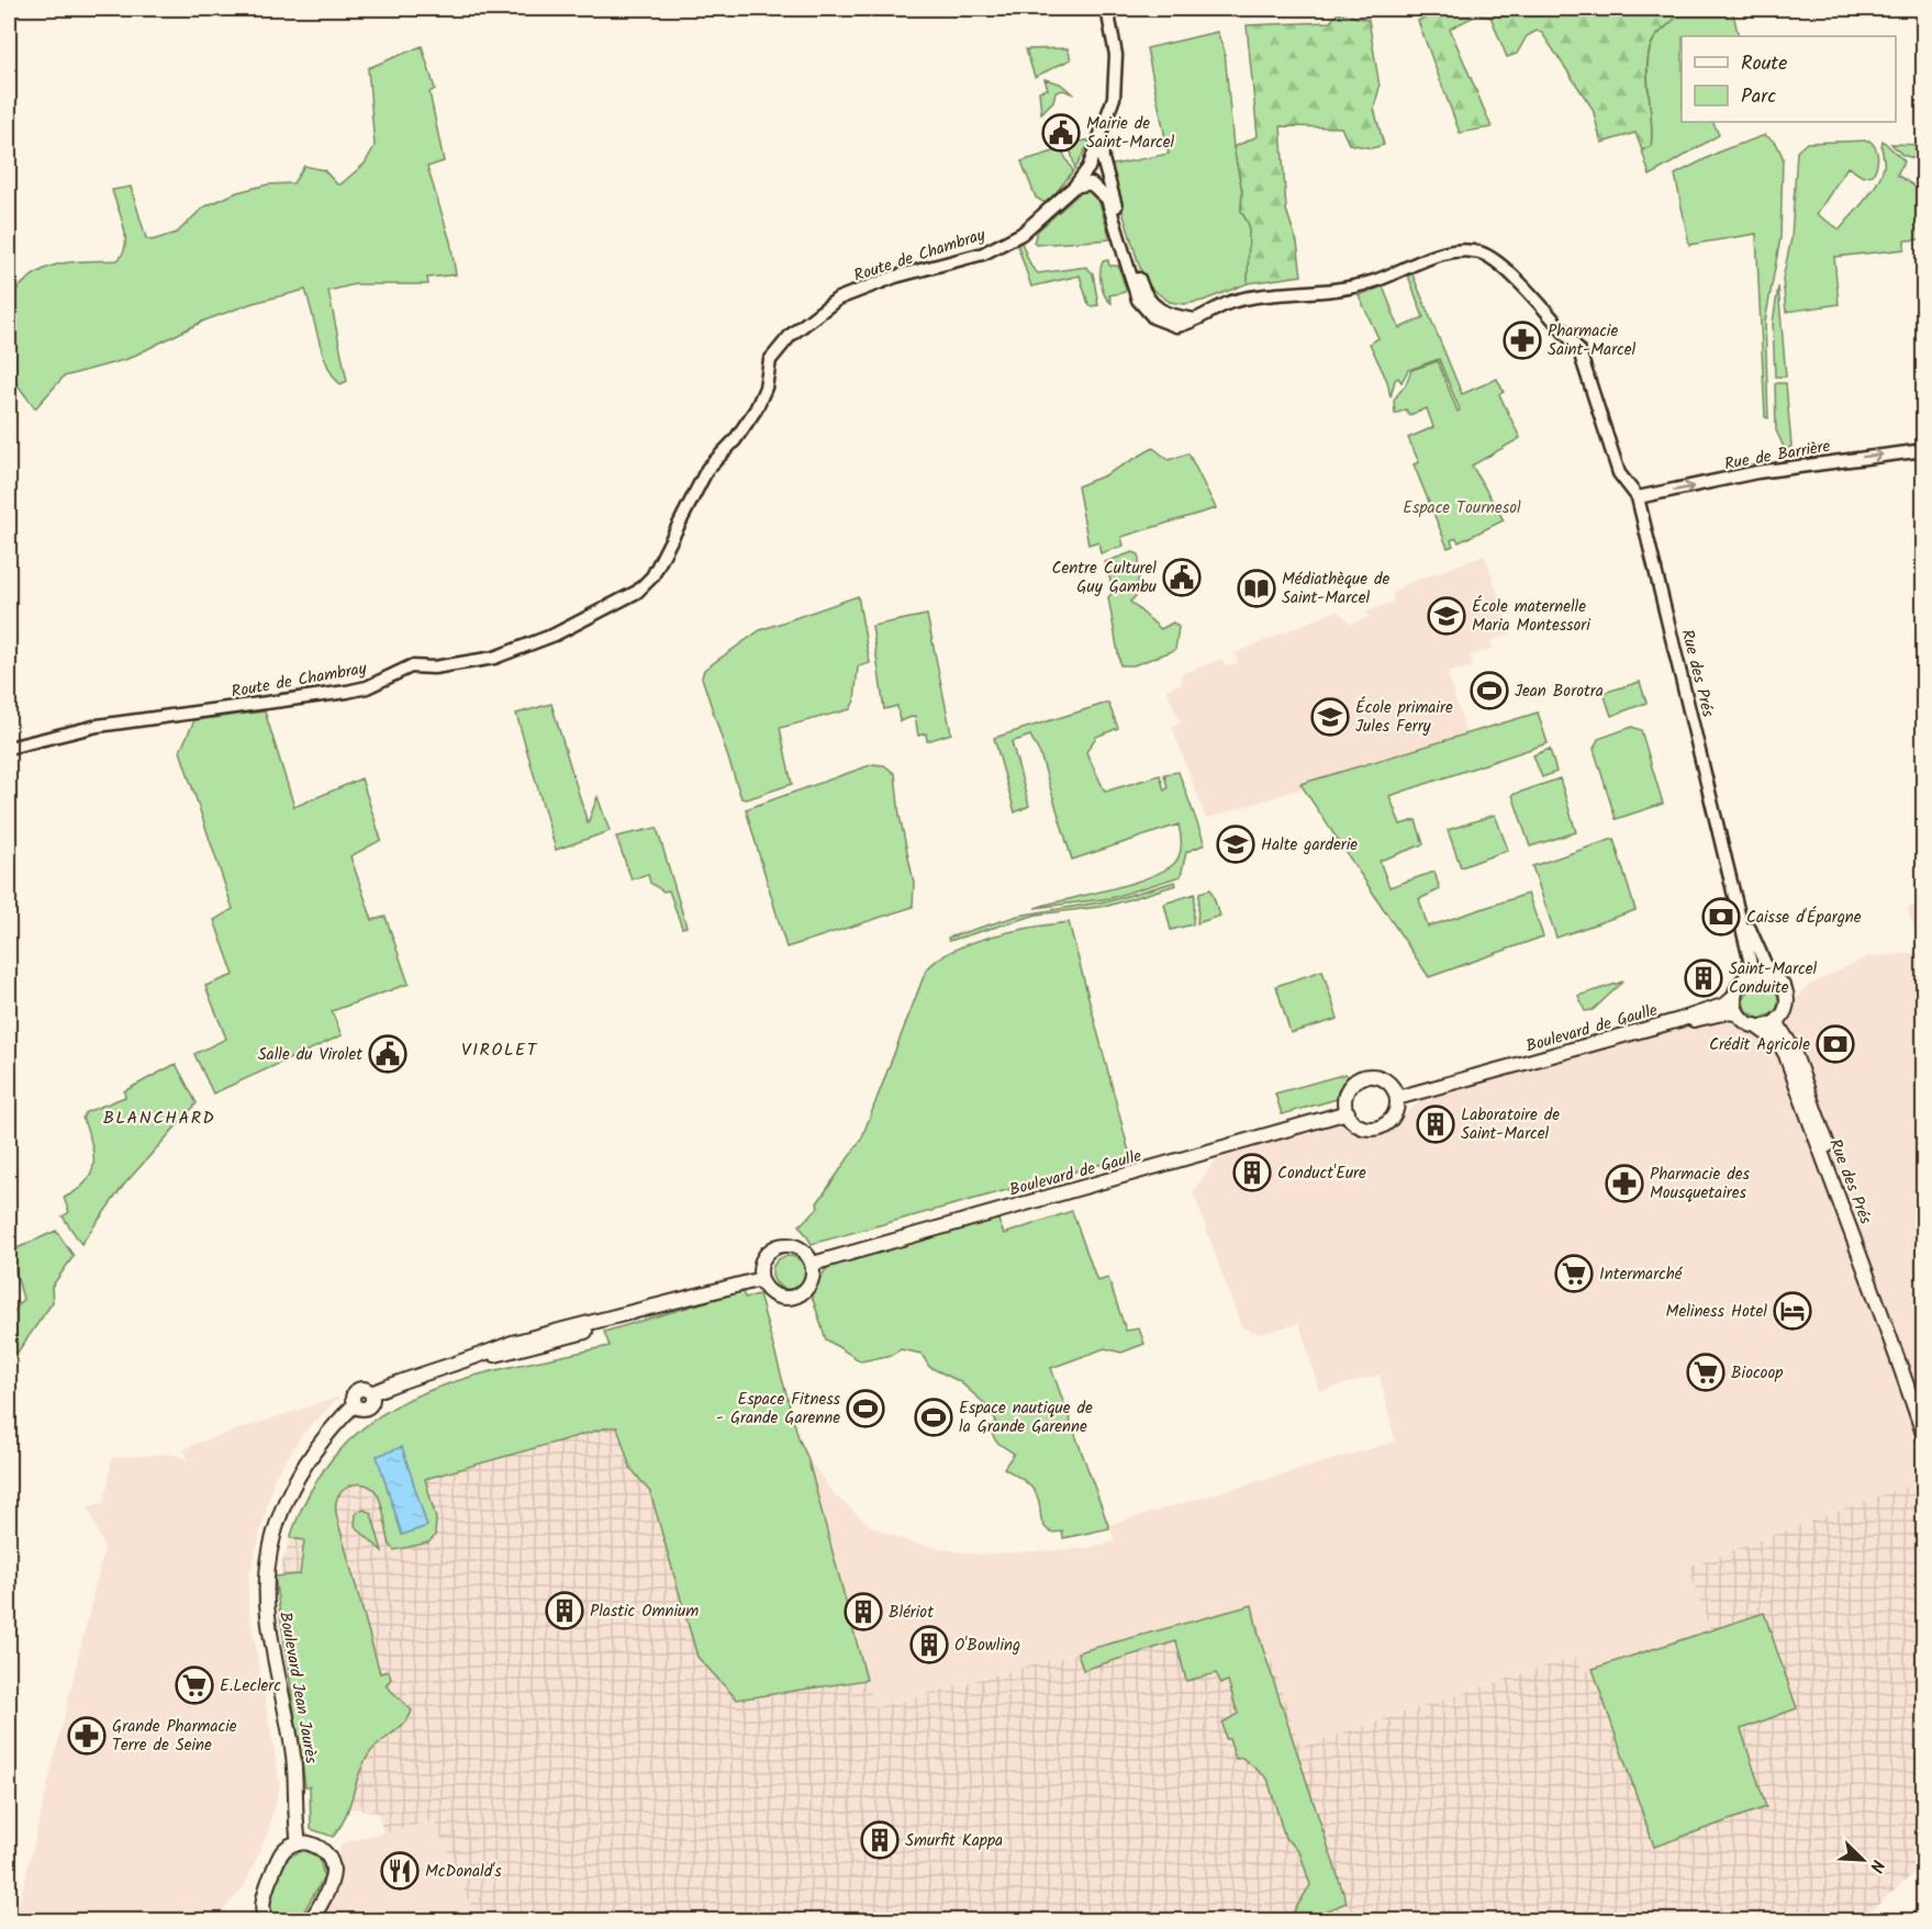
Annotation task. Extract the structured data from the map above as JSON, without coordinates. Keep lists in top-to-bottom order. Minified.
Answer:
{"streets":{"main road":["Rue des Prés","Boulevard de Gaulle","Boulevard Jean Jaurès"],"street":["Route de Chambray","Rue de Barrière"]},"crossings":[["Rue de Barrière","Rue des Prés"],["Rue des Prés","Boulevard de Gaulle"],["Boulevard de Gaulle","Boulevard Jean Jaurès"]],"one_way":["Rue de Barrière"],"districts":["VIROLET","BLANCHARD"],"parks":["Espace Tournesol"],"places":{"public building":["Mairie de Saint-Marcel","Centre Culturel Guy Gambu","Salle du Virolet"],"pharmacy":["Pharmacie Saint-Marcel","Pharmacie des Mousquetaires","Grande Pharmacie Terre de Seine"],"library":["Médiathèque de Saint-Marcel"],"school or university":["École maternelle Maria Montessori","École primaire Jules Ferry","Halte garderie"],"sports":["Jean Borotra","Espace Fitness - Grande Garenne","Espace nautique de la Grande Garenne"],"bank":["Caisse d'Épargne","Crédit Agricole"],"building":["Saint-Marcel Conduite","Laboratoire de Saint-Marcel","Conduct'Eure","Plastic Omnium","Blériot","O'Bowling","Smurfit Kappa"],"supermarket":["Intermarché","Biocoop","E.Leclerc"],"hotel":["Meliness Hotel"],"restaurant":["McDonald's"]},"legend":["Route","Parc"],"north":"bottom right"}
